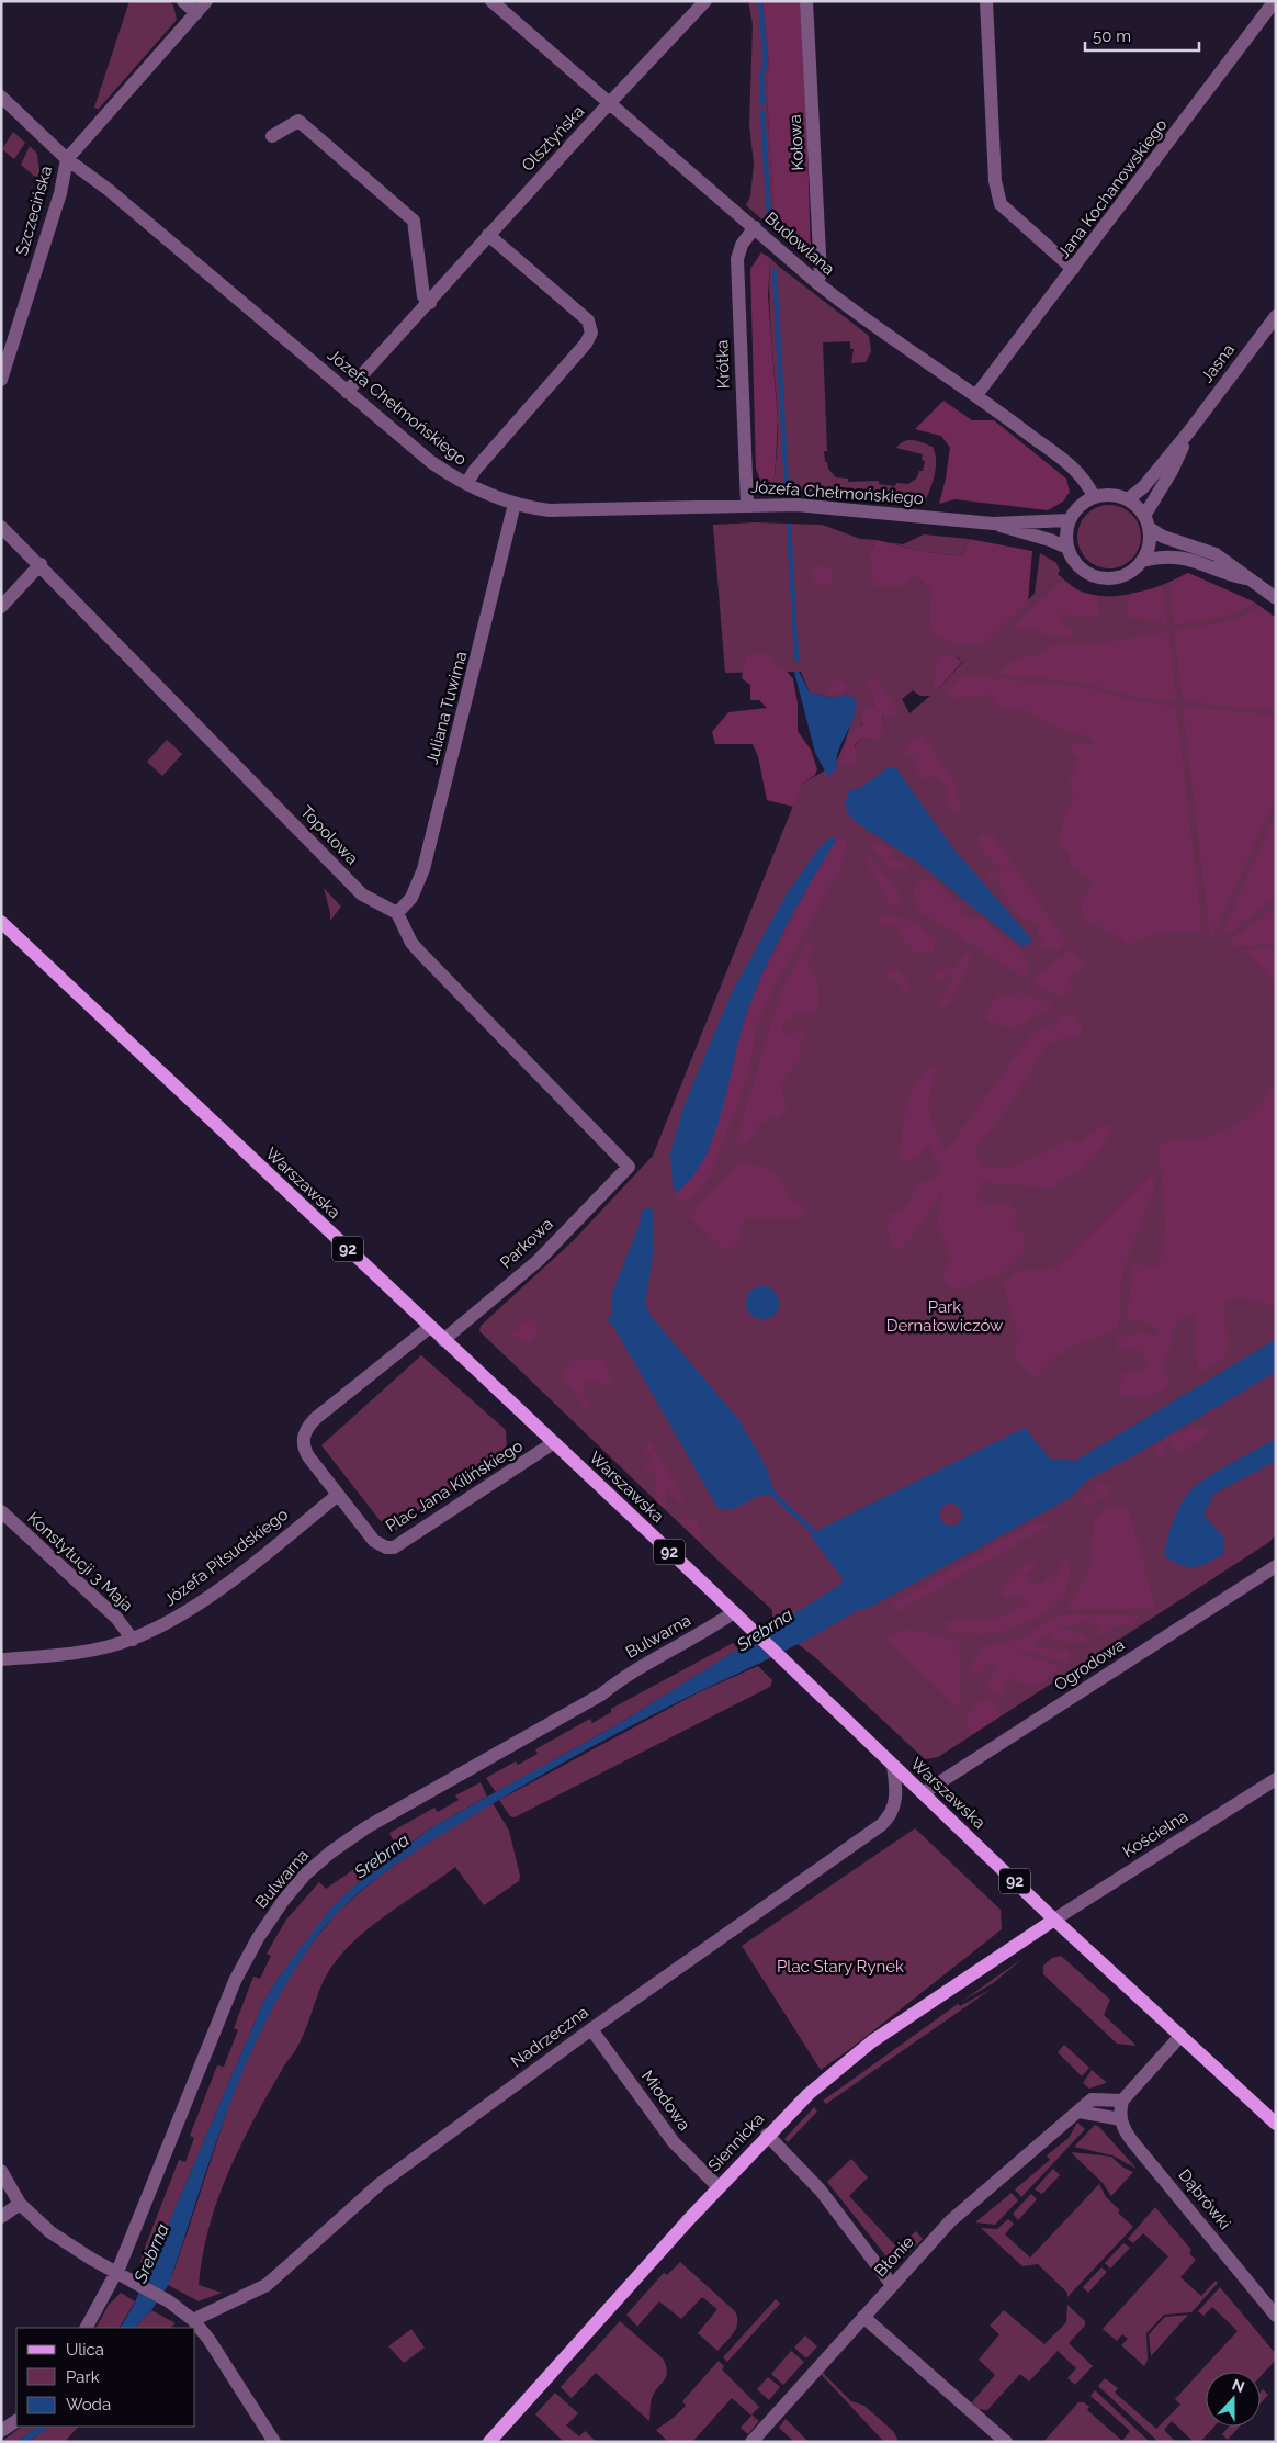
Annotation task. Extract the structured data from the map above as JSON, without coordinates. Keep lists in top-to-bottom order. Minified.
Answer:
{"streets":{"main road":["Warszawska","92","Siennicka"],"street":["Olsztyńska","Kołowa","Jana Kochanowskiego","Szczecińska","Budowlana","Jasna","Krótka","Józefa Chełmońskiego","Juliana Tuwima","Topolowa","Parkowa","Plac Jana Kilińskiego","Józefa Piłsudskiego","Konstytucji 3 Maja","Bulwarna","Ogrodowa","Kościelna","Nadrzeczna","Miodowa","Dąbrówki","Błonie"]},"crossings":[["Olsztyńska","Budowlana"],["Olsztyńska","Józefa Chełmońskiego"],["Kołowa","Budowlana"],["Jana Kochanowskiego","Budowlana"],["Szczecińska","Józefa Chełmońskiego"],["Budowlana","Jasna"],["Budowlana","Krótka"],["Budowlana","Józefa Chełmońskiego"],["Jasna","Józefa Chełmońskiego"],["Krótka","Józefa Chełmońskiego"],["Józefa Chełmońskiego","Juliana Tuwima"],["Juliana Tuwima","Topolowa"],["Juliana Tuwima","Parkowa"],["Topolowa","Parkowa"],["Warszawska","Parkowa"],["Warszawska","Plac Jana Kilińskiego"],["Warszawska","Bulwarna"],["Warszawska","Ogrodowa"],["Warszawska","Kościelna"],["Warszawska","Nadrzeczna"],["Warszawska","Siennicka"],["Plac Jana Kilińskiego","Józefa Piłsudskiego"],["Józefa Piłsudskiego","Konstytucji 3 Maja"],["Kościelna","Siennicka"],["Nadrzeczna","Miodowa"],["Miodowa","Siennicka"]],"water":["Srebrna"],"parks":["Park Dernałowiczów","Plac Stary Rynek"],"legend":["Ulica","Park","Woda"],"scale_bar":"50 m","north":"top"}
